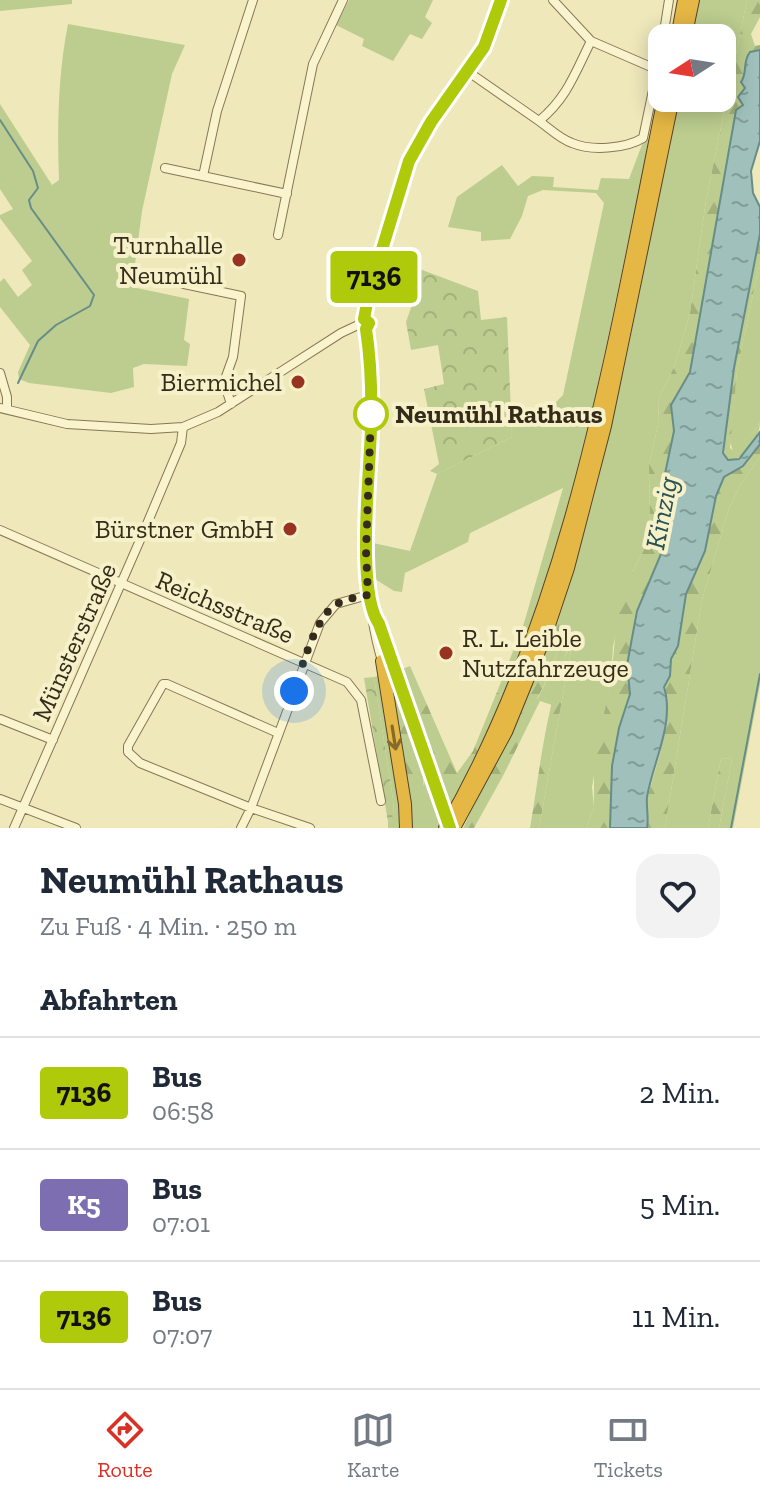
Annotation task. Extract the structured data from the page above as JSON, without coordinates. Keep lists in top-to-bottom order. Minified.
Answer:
{"streets":{"street":["Reichsstraße","Münsterstraße"]},"crossings":[["Reichsstraße","Münsterstraße"]],"water":["Kinzig"],"places":["Turnhalle Neumühl","Biermichel","Neumühl Rathaus","Bürstner GmbH","R. L. Leible Nutzfahrzeuge"],"lines":["bus line 7136"],"north":"left","page":{"on_map":"7136","heading":[["Neumühl Rathaus","Zu Fuß · 4 Min. · 250 m"],"Abfahrten"],"list":[{"mark":"7136","name":"Bus","note":"06:58","value":"2 Min."},{"mark":"K5","name":"Bus","note":"07:01","value":"5 Min."},{"mark":"7136","name":"Bus","note":"07:07","value":"11 Min."}],"tabs":["Route","Karte","Tickets"]}}
